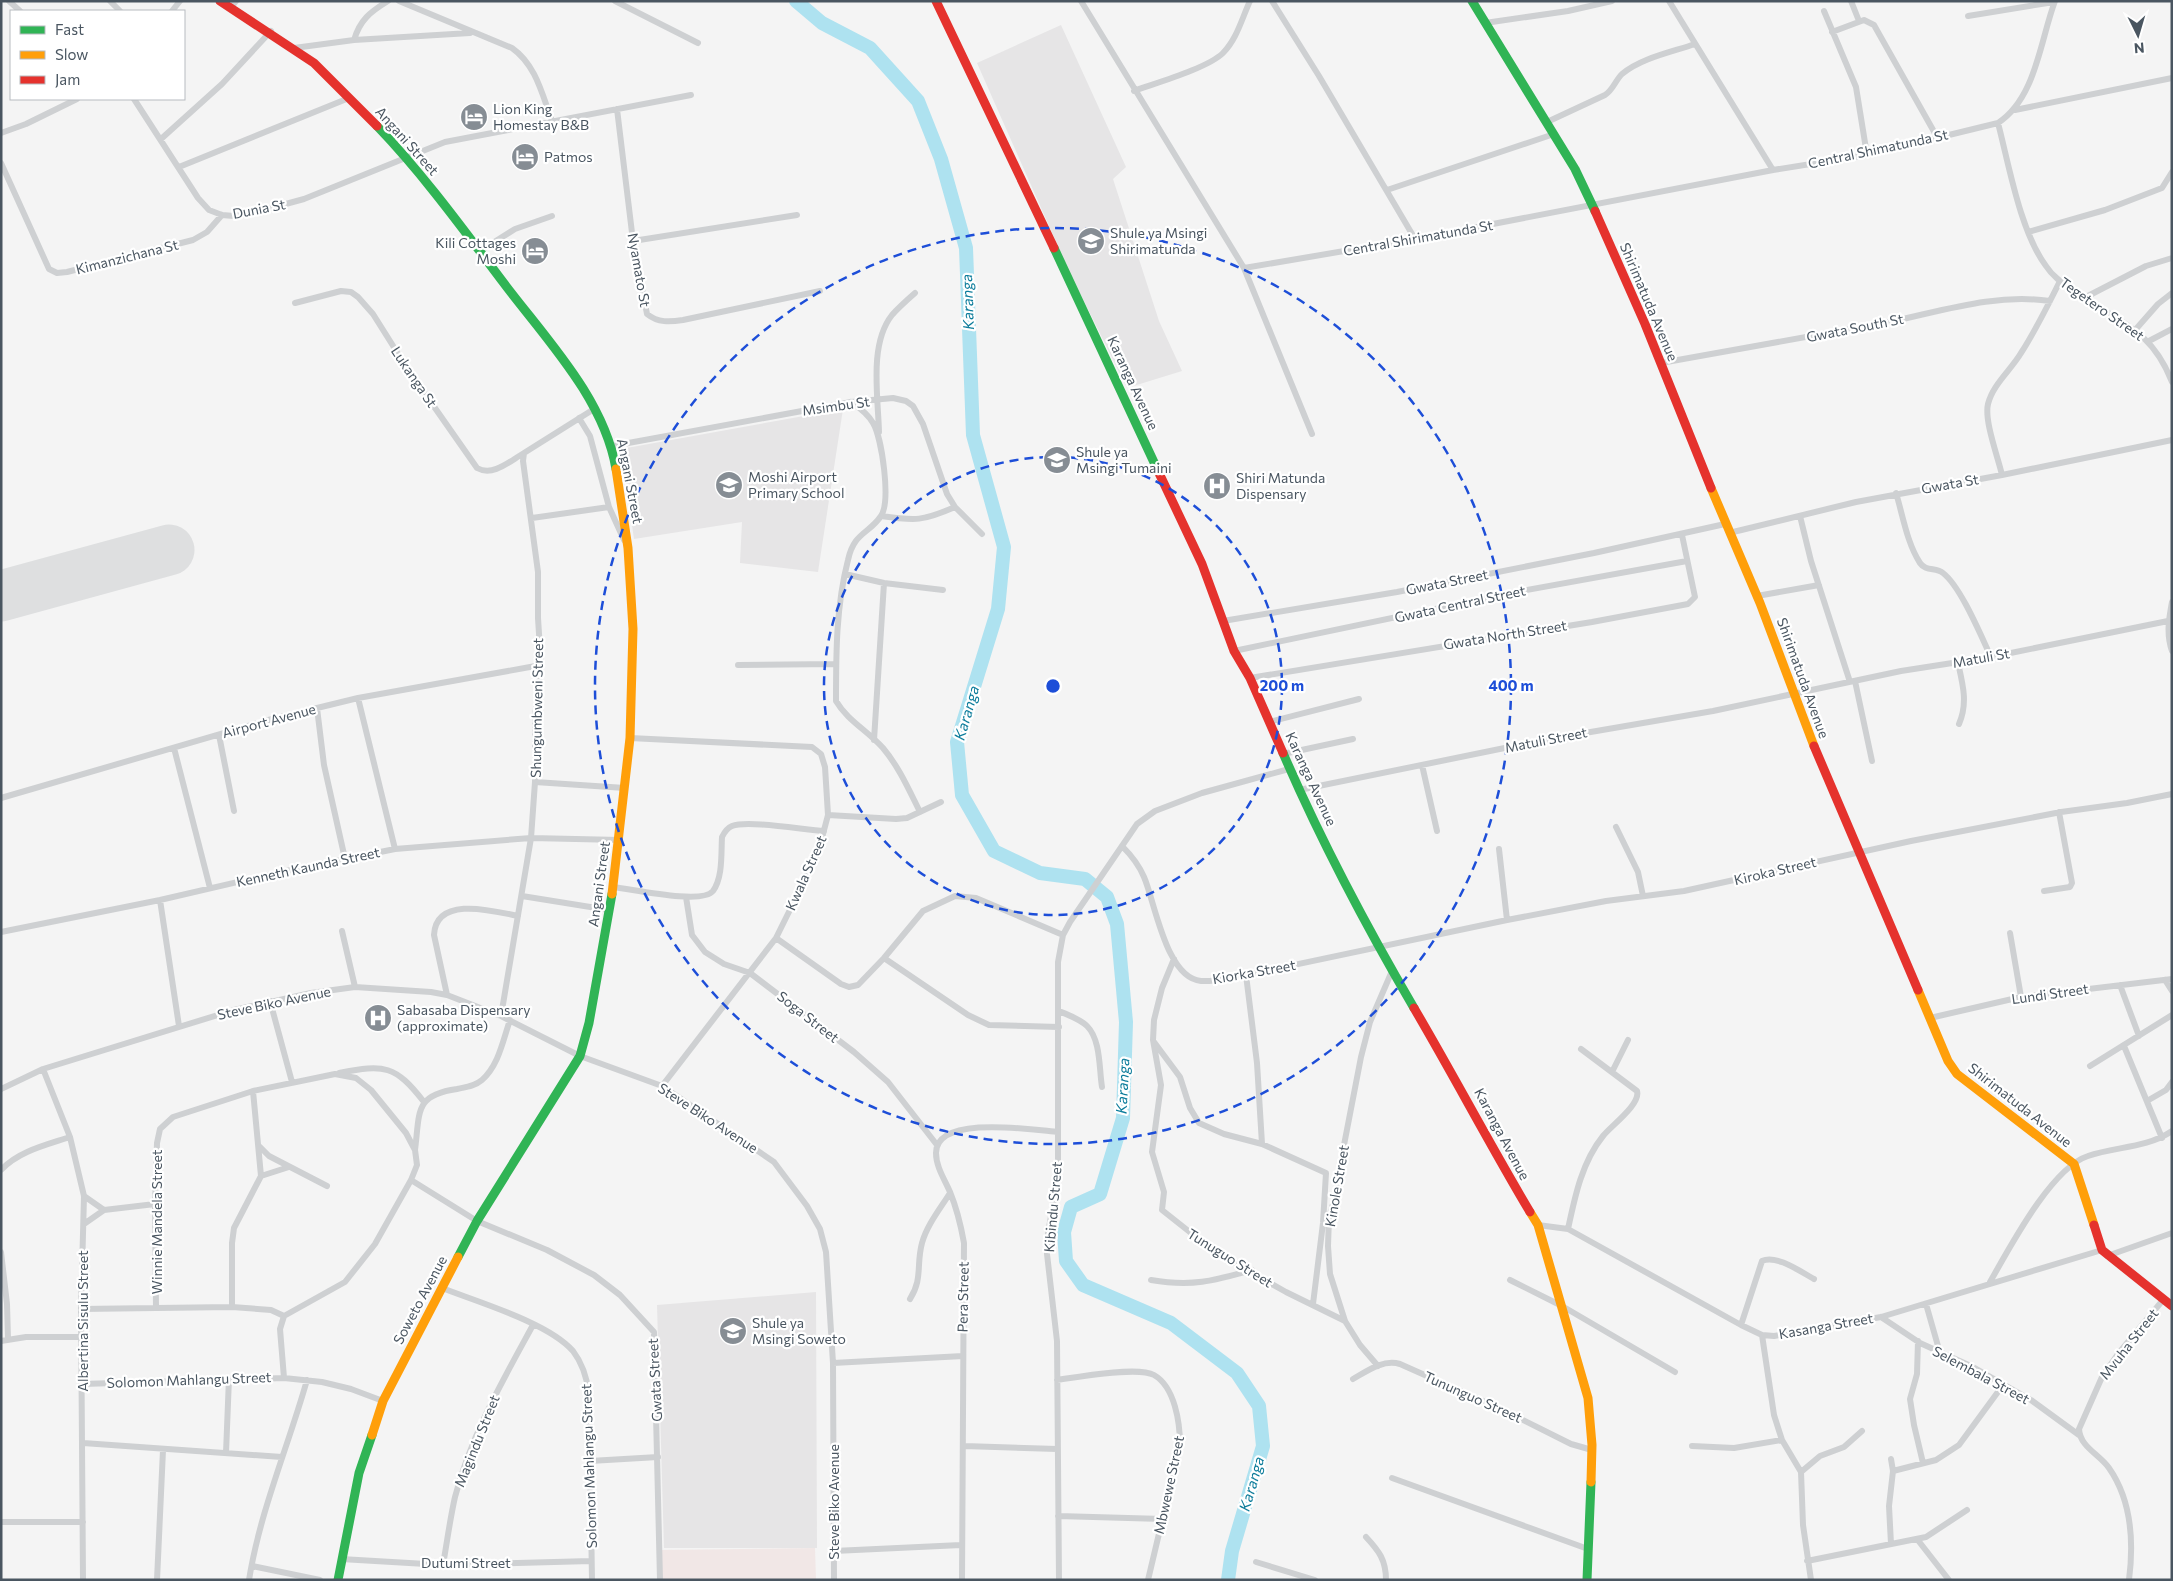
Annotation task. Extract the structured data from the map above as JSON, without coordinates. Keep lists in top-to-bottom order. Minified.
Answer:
{"streets":{"street":["Angani Street","Central Shimatunda St","Dunia St","Central Shirimatunda St","Kimanzichana St","Nyamato St","Shirimatuda Avenue","Tegetero Street","Gwata South St","Lukanga St","Karanga Avenue","Msimbu St","Gwata St","Gwata Street","Gwata Central Street","Gwata North Street","Matuli St","Shungumbweni Street","Airport Avenue","Matuli Street","Kenneth Kaunda Street","Kiroka Street","Kwala Street","Kiorka Street","Lundi Street","Steve Biko Avenue","Soga Street","Kinole Street","Kibindu Street","Winnie Mandela Street","Tunuguo Street","Pera Street","Soweto Avenue","Albertina Sisulu Street","Kasanga Street","Mvuha Street","Selembala Street","Solomon Mahlangu Street","Tununguo Street","Magindu Street","Mbwewe Street","Dutumi Street"]},"crossings":[["Angani Street","Dunia St"],["Angani Street","Msimbu St"],["Angani Street","Kenneth Kaunda Street"],["Angani Street","Kwala Street"],["Angani Street","Steve Biko Avenue"],["Angani Street","Soweto Avenue"],["Central Shimatunda St","Central Shirimatunda St"],["Central Shimatunda St","Shirimatuda Avenue"],["Central Shimatunda St","Tegetero Street"],["Dunia St","Kimanzichana St"],["Central Shirimatunda St","Shirimatuda Avenue"],["Shirimatuda Avenue","Gwata South St"],["Shirimatuda Avenue","Gwata St"],["Shirimatuda Avenue","Gwata Street"],["Shirimatuda Avenue","Matuli St"],["Shirimatuda Avenue","Matuli Street"],["Shirimatuda Avenue","Kiroka Street"],["Shirimatuda Avenue","Lundi Street"],["Shirimatuda Avenue","Kasanga Street"],["Lukanga St","Shungumbweni Street"],["Karanga Avenue","Gwata Street"],["Karanga Avenue","Gwata Central Street"],["Karanga Avenue","Gwata North Street"],["Karanga Avenue","Matuli Street"],["Karanga Avenue","Kiroka Street"],["Karanga Avenue","Kiorka Street"],["Karanga Avenue","Kinole Street"],["Karanga Avenue","Kasanga Street"],["Karanga Avenue","Tununguo Street"],["Gwata Street","Gwata North Street"],["Gwata Street","Soweto Avenue"],["Gwata Central Street","Gwata North Street"],["Matuli St","Matuli Street"],["Shungumbweni Street","Airport Avenue"],["Shungumbweni Street","Kenneth Kaunda Street"],["Shungumbweni Street","Steve Biko Avenue"],["Kiroka Street","Kiorka Street"],["Kwala Street","Steve Biko Avenue"],["Kwala Street","Soga Street"],["Kiorka Street","Kibindu Street"],["Kiorka Street","Tunuguo Street"],["Steve Biko Avenue","Soweto Avenue"],["Steve Biko Avenue","Albertina Sisulu Street"],["Soga Street","Pera Street"],["Kinole Street","Tunuguo Street"],["Kinole Street","Tununguo Street"],["Kibindu Street","Mbwewe Street"],["Soweto Avenue","Solomon Mahlangu Street"],["Soweto Avenue","Dutumi Street"],["Albertina Sisulu Street","Solomon Mahlangu Street"],["Kasanga Street","Selembala Street"],["Mvuha Street","Selembala Street"],["Solomon Mahlangu Street","Magindu Street"],["Solomon Mahlangu Street","Dutumi Street"],["Magindu Street","Dutumi Street"]],"water":["Karanga"],"places":{"hotel":["Lion King Homestay B&B","Patmos","Kili Cottages Moshi"],"school or university":["Shule ya Msingi Shirimatunda","Shule ya Msingi Tumaini","Moshi Airport Primary School","Shule ya Msingi Soweto"],"hospital":["Shiri Matunda Dispensary","Sabasaba Dispensary (approximate)"]},"legend":["Fast","Slow","Jam"],"north":"bottom","rings":["200 m","400 m"]}
